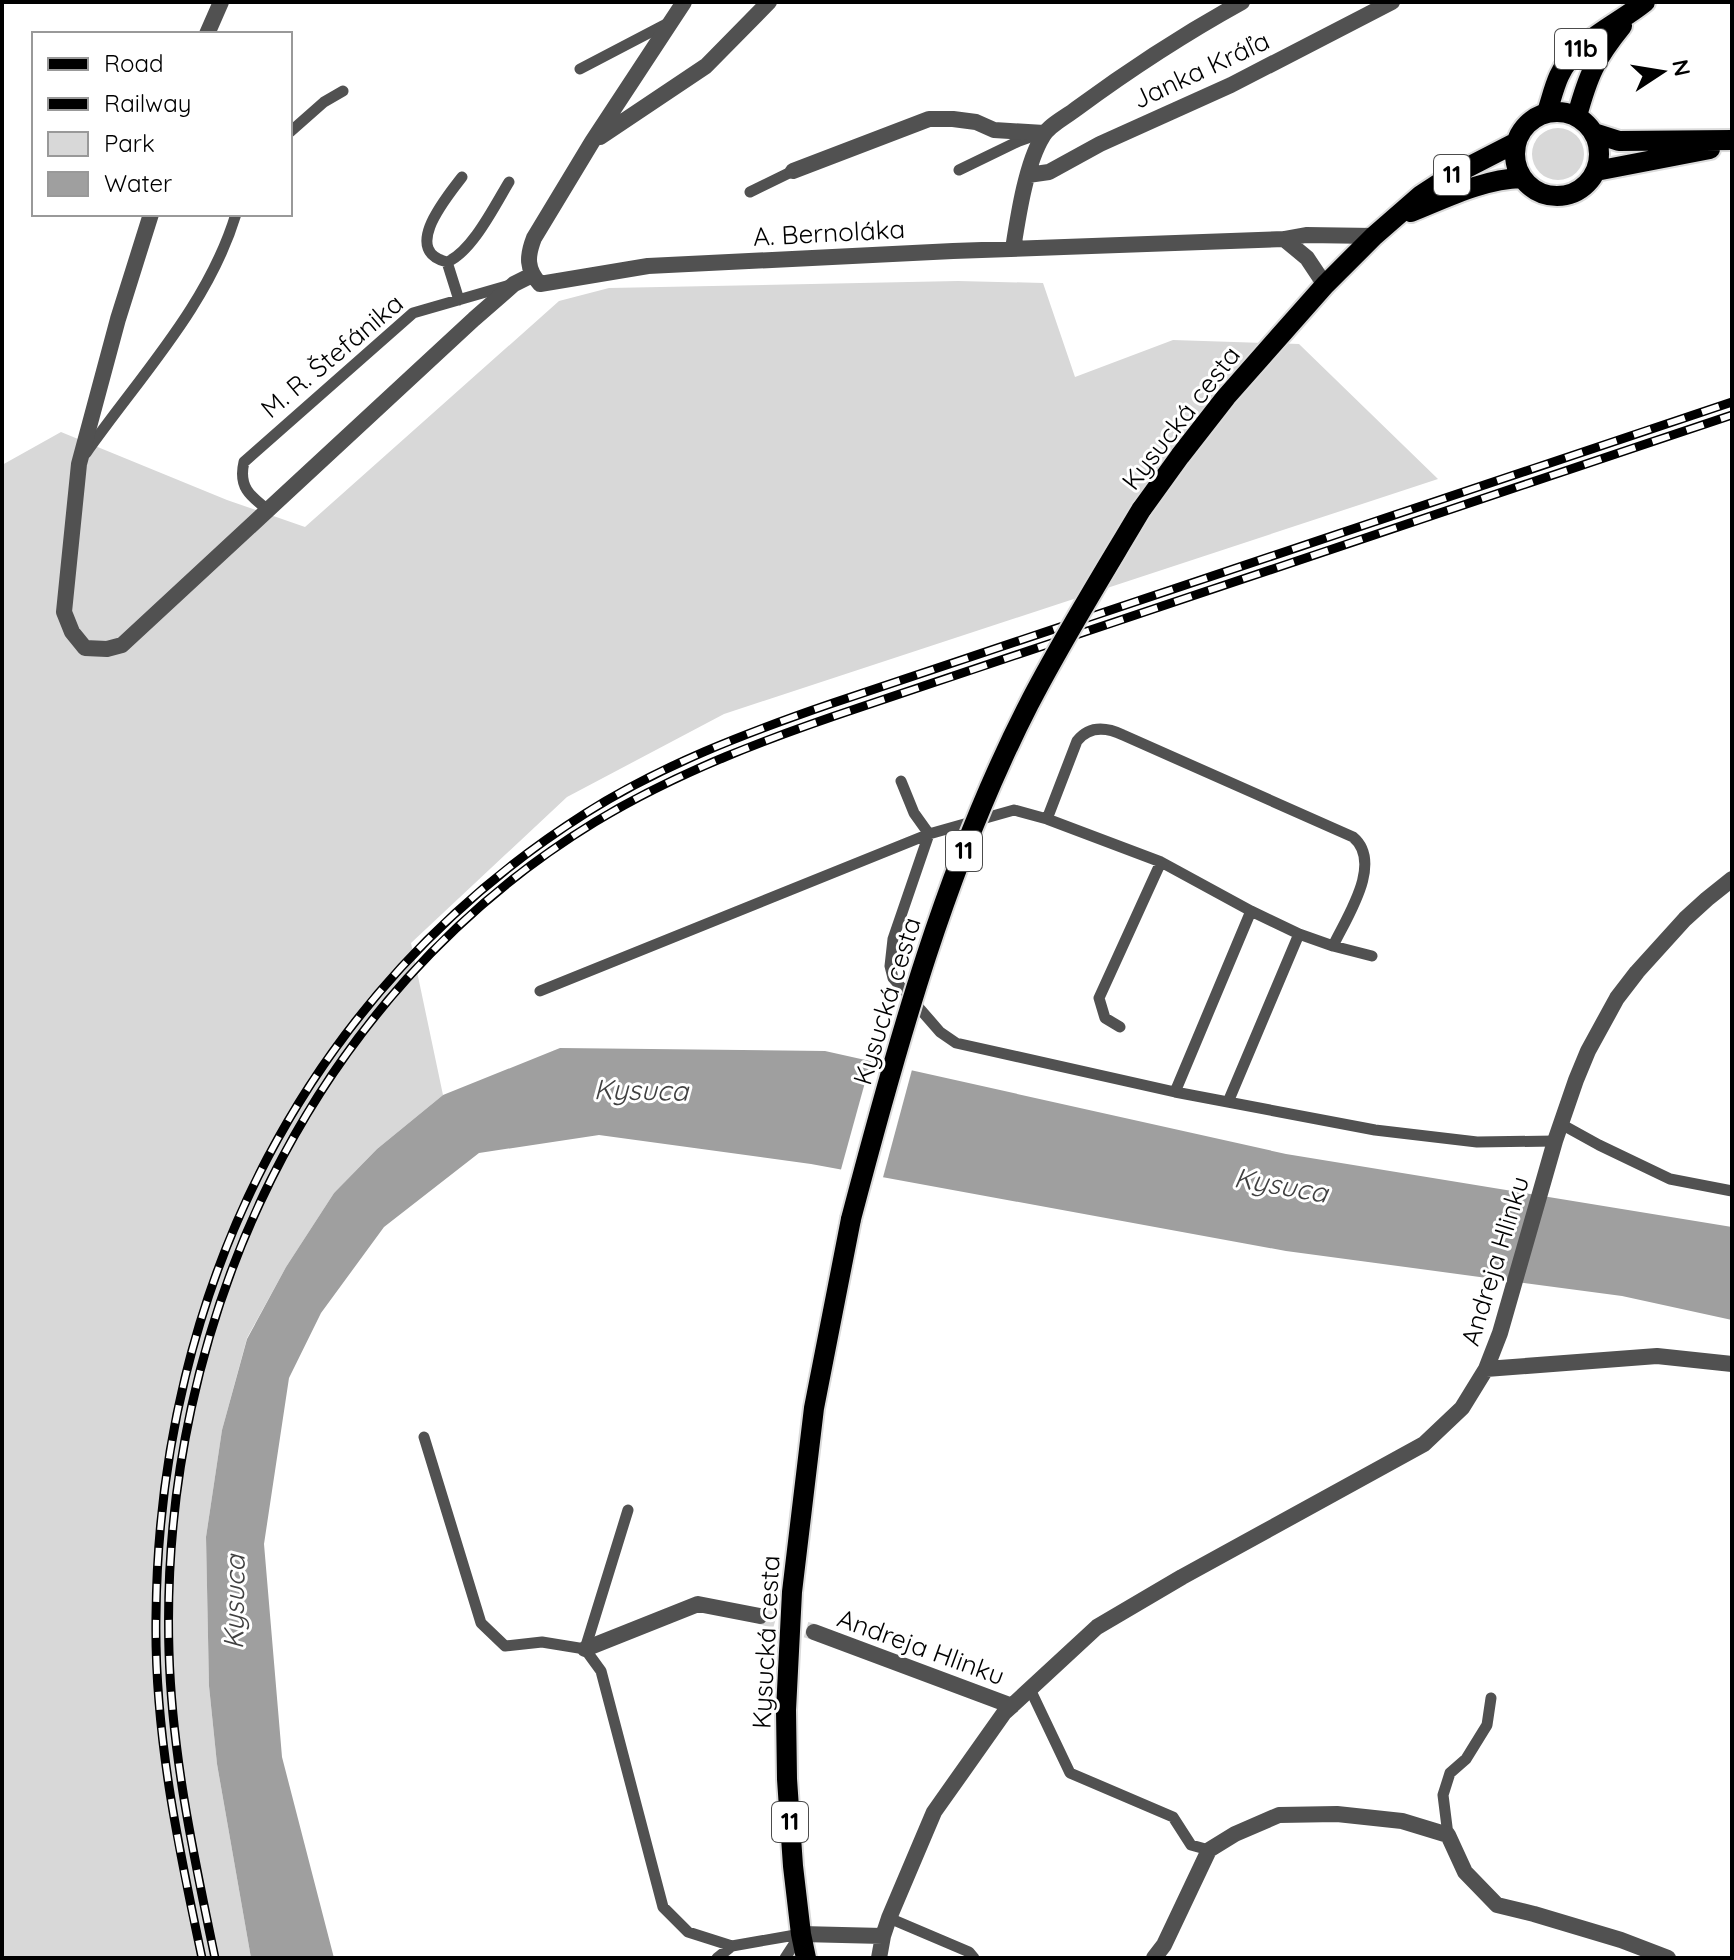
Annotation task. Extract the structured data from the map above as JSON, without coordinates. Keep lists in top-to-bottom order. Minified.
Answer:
{"streets":{"main road":["11b","11","Kysucká cesta"],"street":["Janka Kráľa","A. Bernoláka","M. R. Štefánika","Andreja Hlinku"]},"crossings":[["11b","Kysucká cesta"],["11","Kysucká cesta"],["A. Bernoláka","M. R. Štefánika"],["A. Bernoláka","Kysucká cesta"]],"water":["Kysuca"],"legend":["Road","Railway","Park","Water"],"north":"right"}
